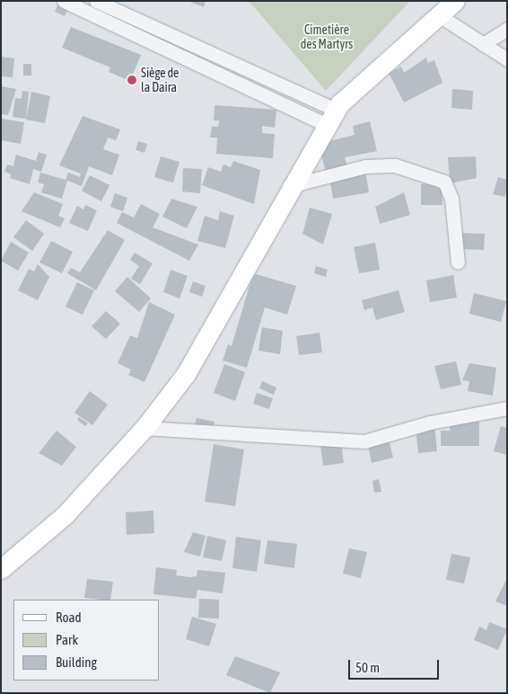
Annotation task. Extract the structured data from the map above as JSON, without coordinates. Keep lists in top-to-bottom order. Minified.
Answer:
{"parks":["Cimetière des Martyrs"],"places":["Siège de la Daira"],"legend":["Road","Park","Building"],"scale_bar":"50 m"}
